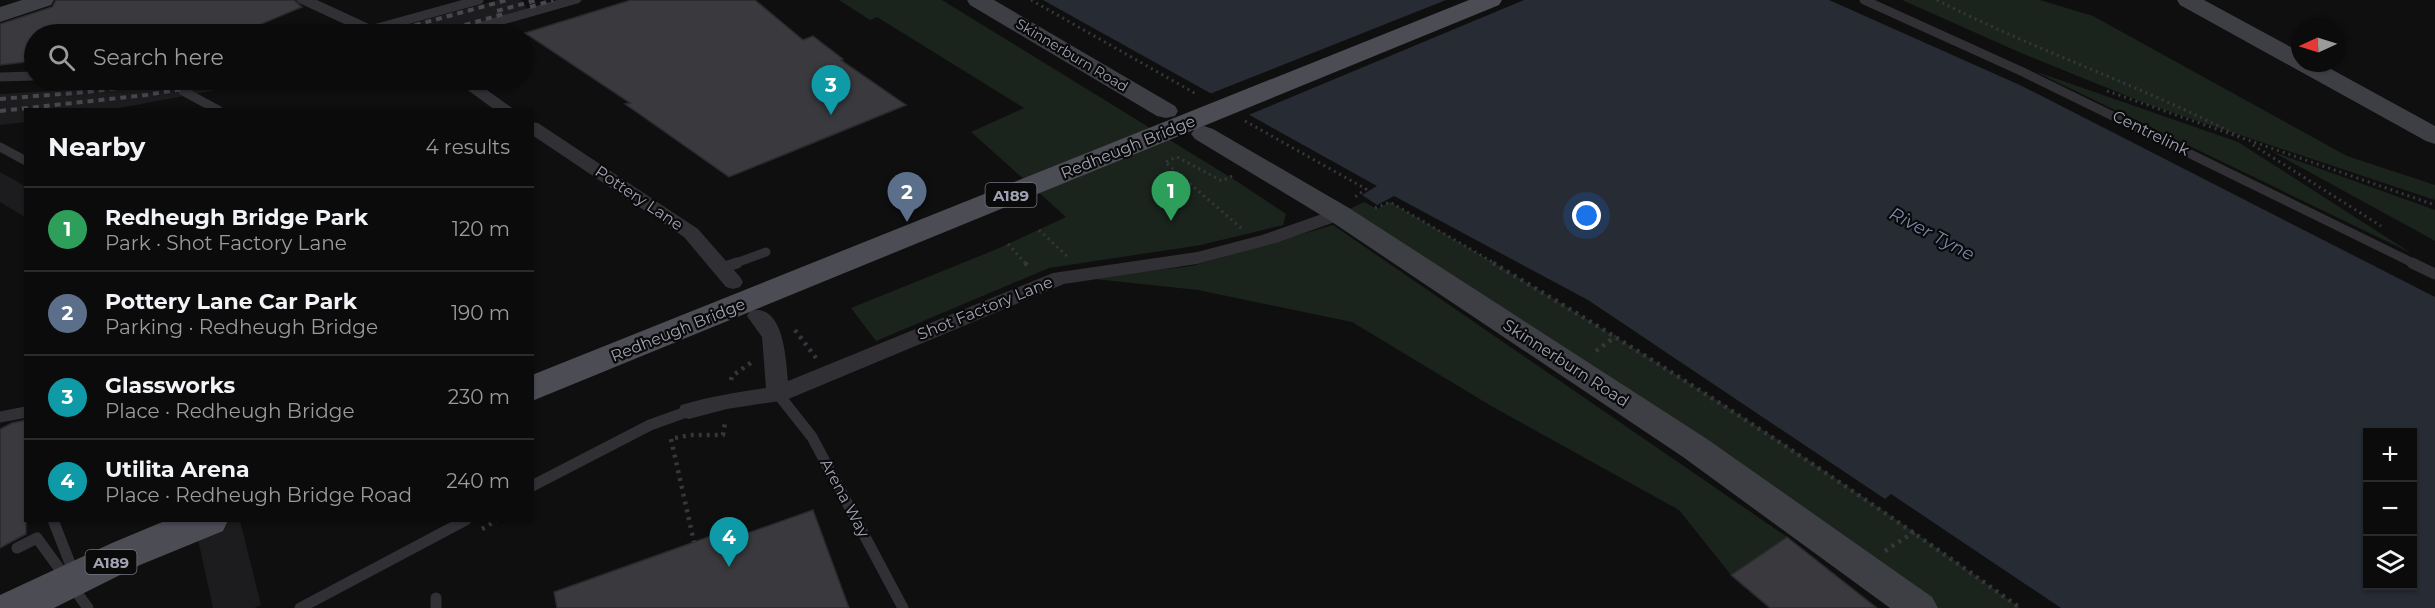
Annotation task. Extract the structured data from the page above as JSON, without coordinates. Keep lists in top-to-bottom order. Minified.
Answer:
{"streets":{"main road":["Redheugh Bridge","A189"],"street":["Skinnerburn Road","Pottery Lane","Shot Factory Lane"],"lane":["Centrelink","Arena Way"]},"crossings":[["Skinnerburn Road","Shot Factory Lane"],["Shot Factory Lane","Arena Way"]],"water":["River Tyne"],"north":"left","page":{"search":"Search here","pins":["3","1","2","4"],"heading":["Nearby","4 results"],"list":[{"mark":"1","name":"Redheugh Bridge Park","note":"Park · Shot Factory Lane","value":"120 m"},{"mark":"2","name":"Pottery Lane Car Park","note":"Parking · Redheugh Bridge","value":"190 m"},{"mark":"3","name":"Glassworks","note":"Place · Redheugh Bridge","value":"230 m"},{"mark":"4","name":"Utilita Arena","note":"Place · Redheugh Bridge Road","value":"240 m"}],"map_buttons":["+","−"]}}
